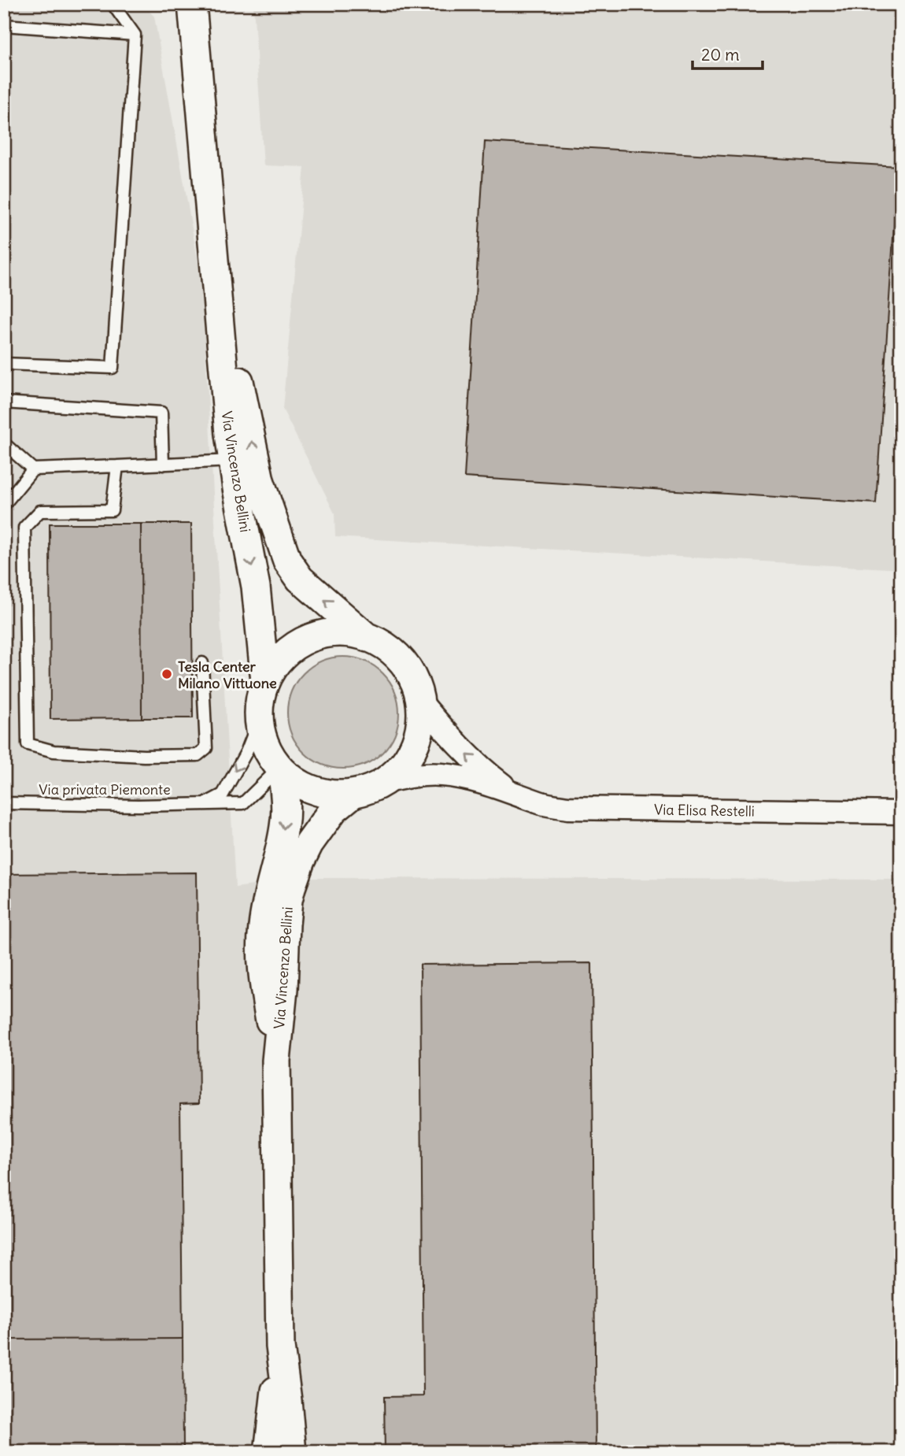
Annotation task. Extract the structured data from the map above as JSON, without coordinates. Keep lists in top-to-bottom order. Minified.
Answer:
{"streets":{"street":["Via Vincenzo Bellini","Via Elisa Restelli"],"lane":["Via privata Piemonte"]},"crossings":[["Via Vincenzo Bellini","Via privata Piemonte"],["Via Vincenzo Bellini","Via Elisa Restelli"],["Via privata Piemonte","Via Elisa Restelli"]],"places":["Tesla Center Milano Vittuone"],"scale_bar":"20 m"}
